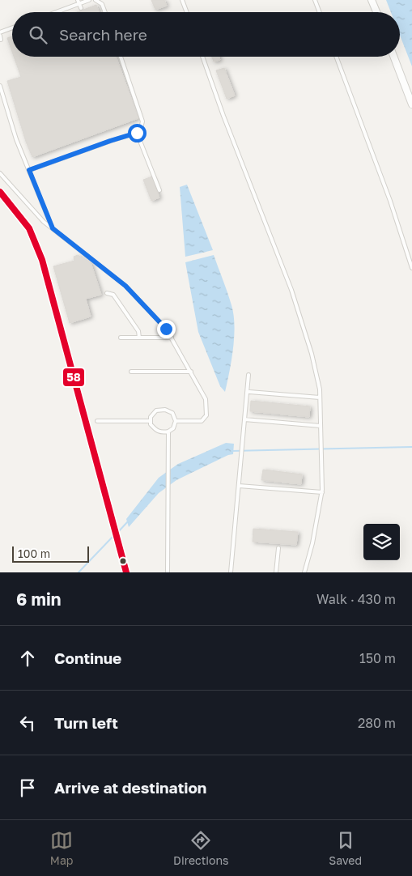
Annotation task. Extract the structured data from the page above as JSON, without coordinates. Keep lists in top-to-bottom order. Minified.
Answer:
{"lines":["transit line 58"],"scale_bar":"100 m","page":{"search":"Search here","scale":"100 m","heading":["6 min","Walk · 430 m"],"list":[["Continue","150 m"],["Turn left","280 m"],"Arrive at destination"],"nav":["Map","Directions","Saved"]}}
